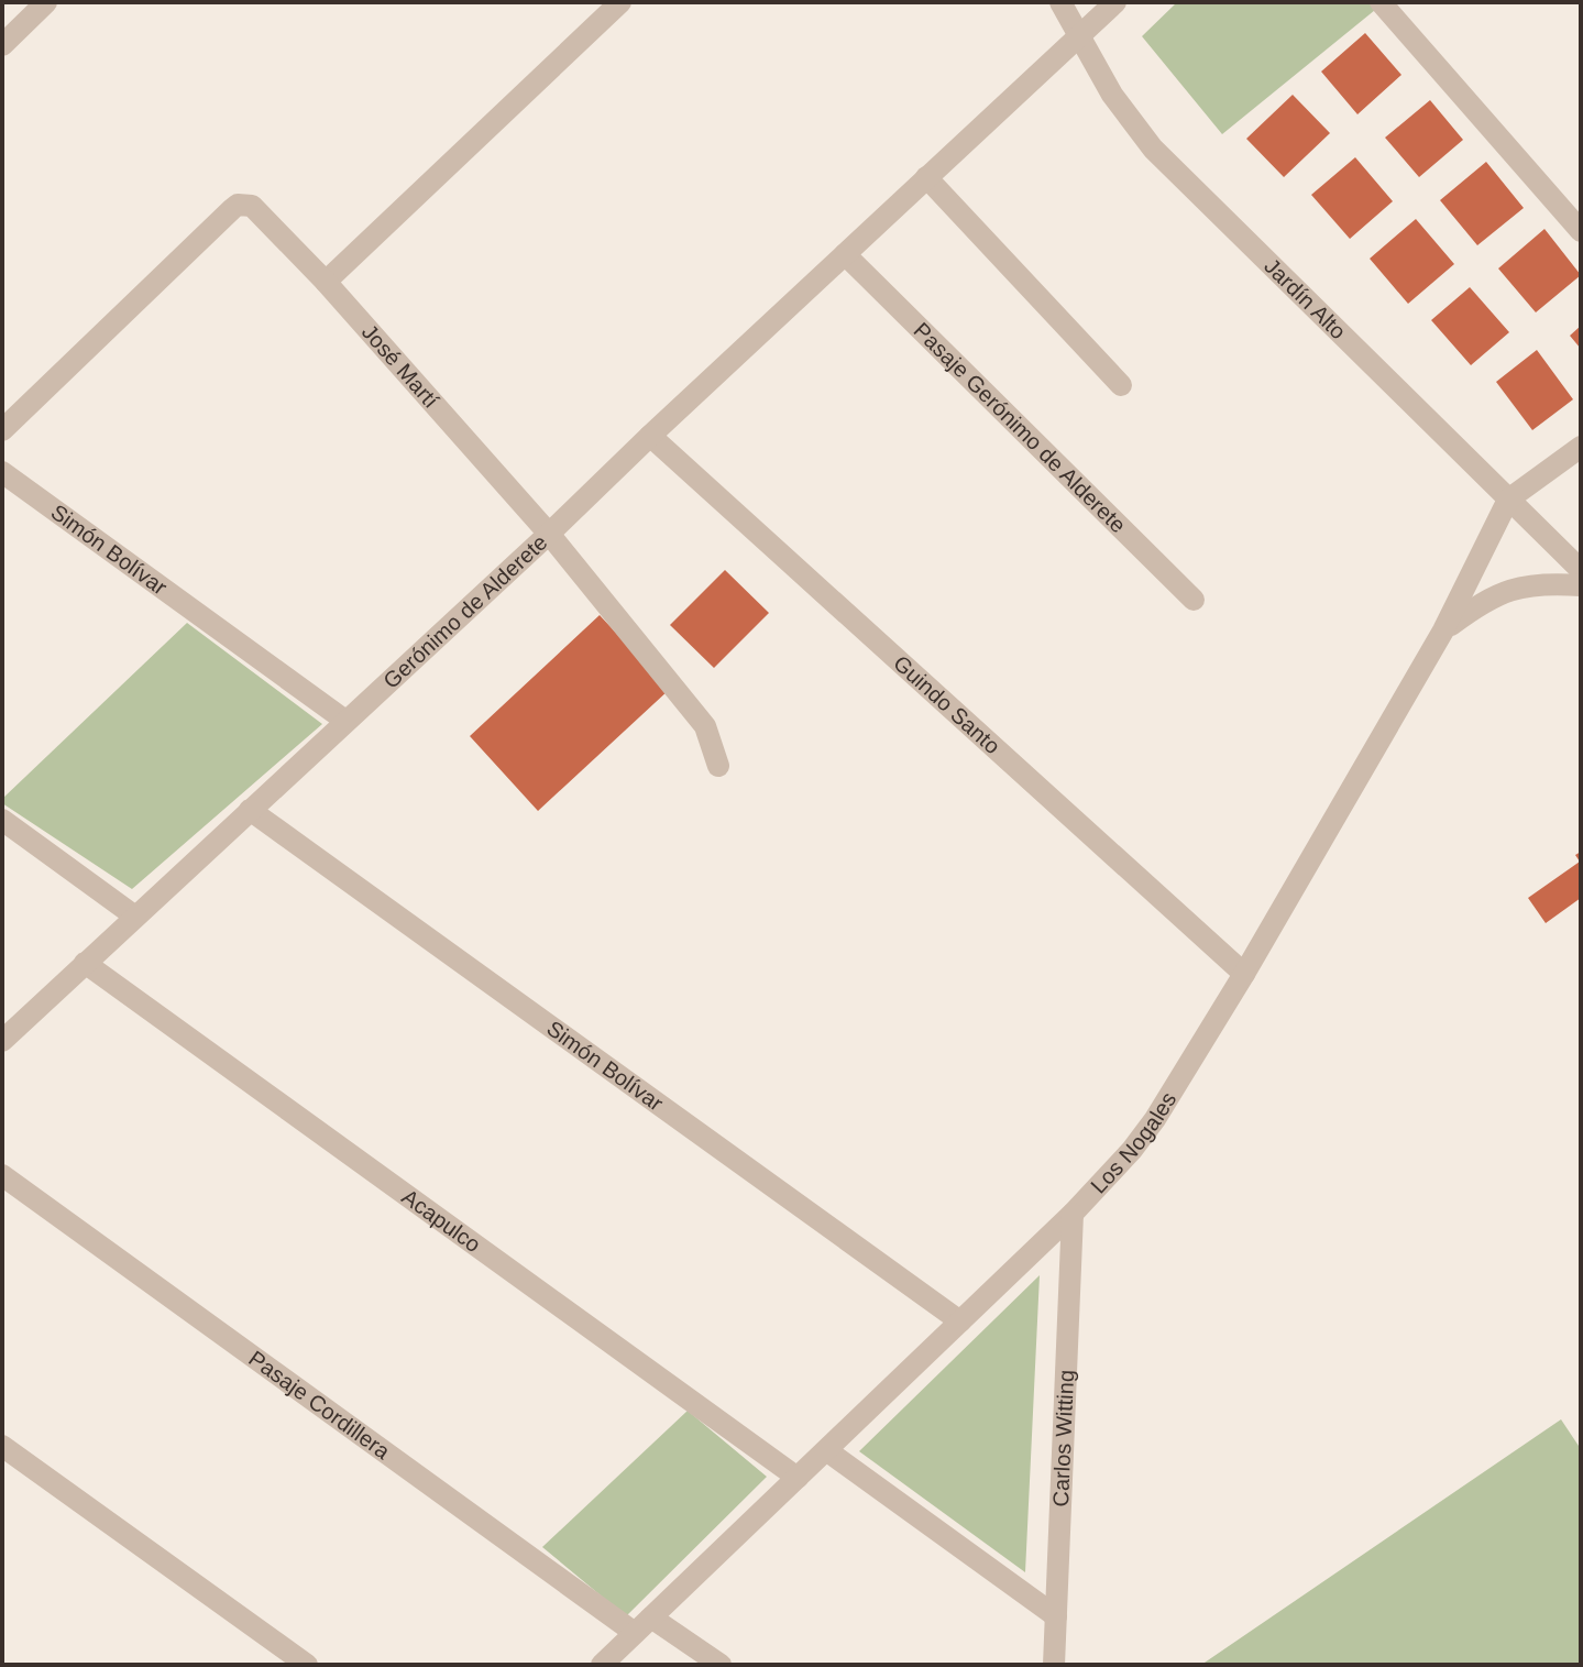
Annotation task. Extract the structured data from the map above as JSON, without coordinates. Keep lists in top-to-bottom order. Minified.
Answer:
{"streets":{"street":["Jardín Alto","José Martí","Pasaje Gerónimo de Alderete","Simón Bolívar","Gerónimo de Alderete","Guindo Santo","Los Nogales","Acapulco","Pasaje Cordillera","Carlos Witting"]},"crossings":[["Jardín Alto","Gerónimo de Alderete"],["Jardín Alto","Los Nogales"],["José Martí","Gerónimo de Alderete"],["Pasaje Gerónimo de Alderete","Gerónimo de Alderete"],["Simón Bolívar","Gerónimo de Alderete"],["Simón Bolívar","Los Nogales"],["Gerónimo de Alderete","Guindo Santo"],["Gerónimo de Alderete","Acapulco"],["Guindo Santo","Los Nogales"],["Los Nogales","Acapulco"],["Los Nogales","Pasaje Cordillera"],["Los Nogales","Carlos Witting"]]}
